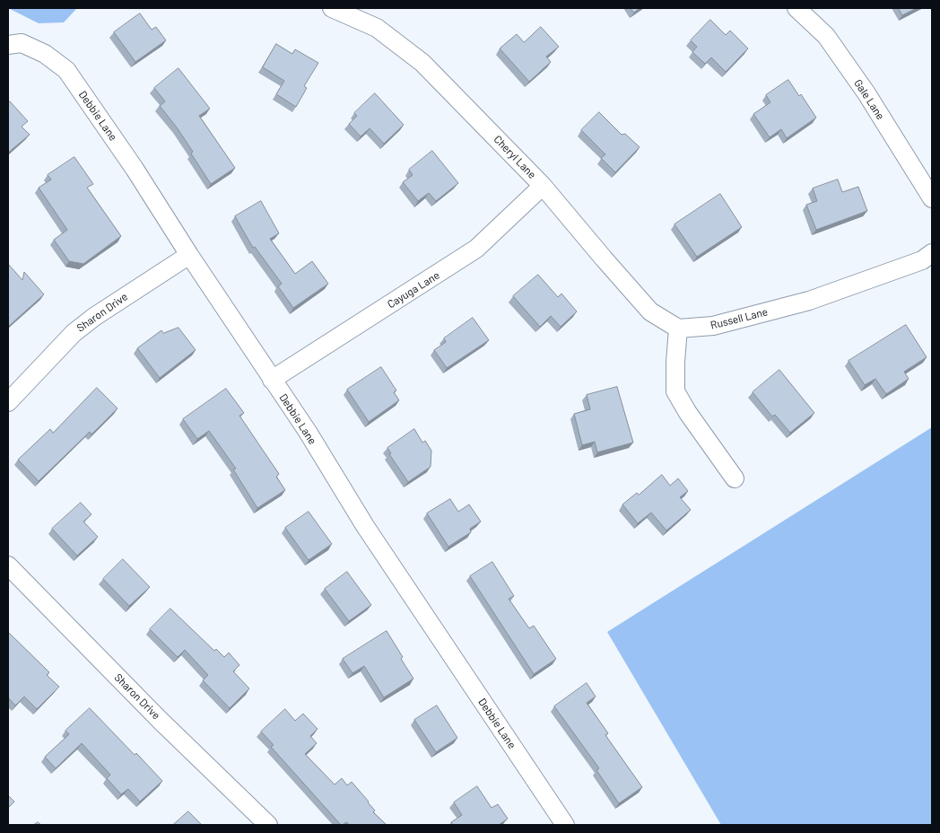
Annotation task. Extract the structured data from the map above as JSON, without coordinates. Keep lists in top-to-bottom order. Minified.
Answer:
{"streets":{"street":["Gale Lane","Debbie Lane","Cheryl Lane","Cayuga Lane","Sharon Drive","Russell Lane"]},"crossings":[["Debbie Lane","Cayuga Lane"],["Debbie Lane","Sharon Drive"],["Cheryl Lane","Cayuga Lane"],["Cheryl Lane","Russell Lane"]]}
